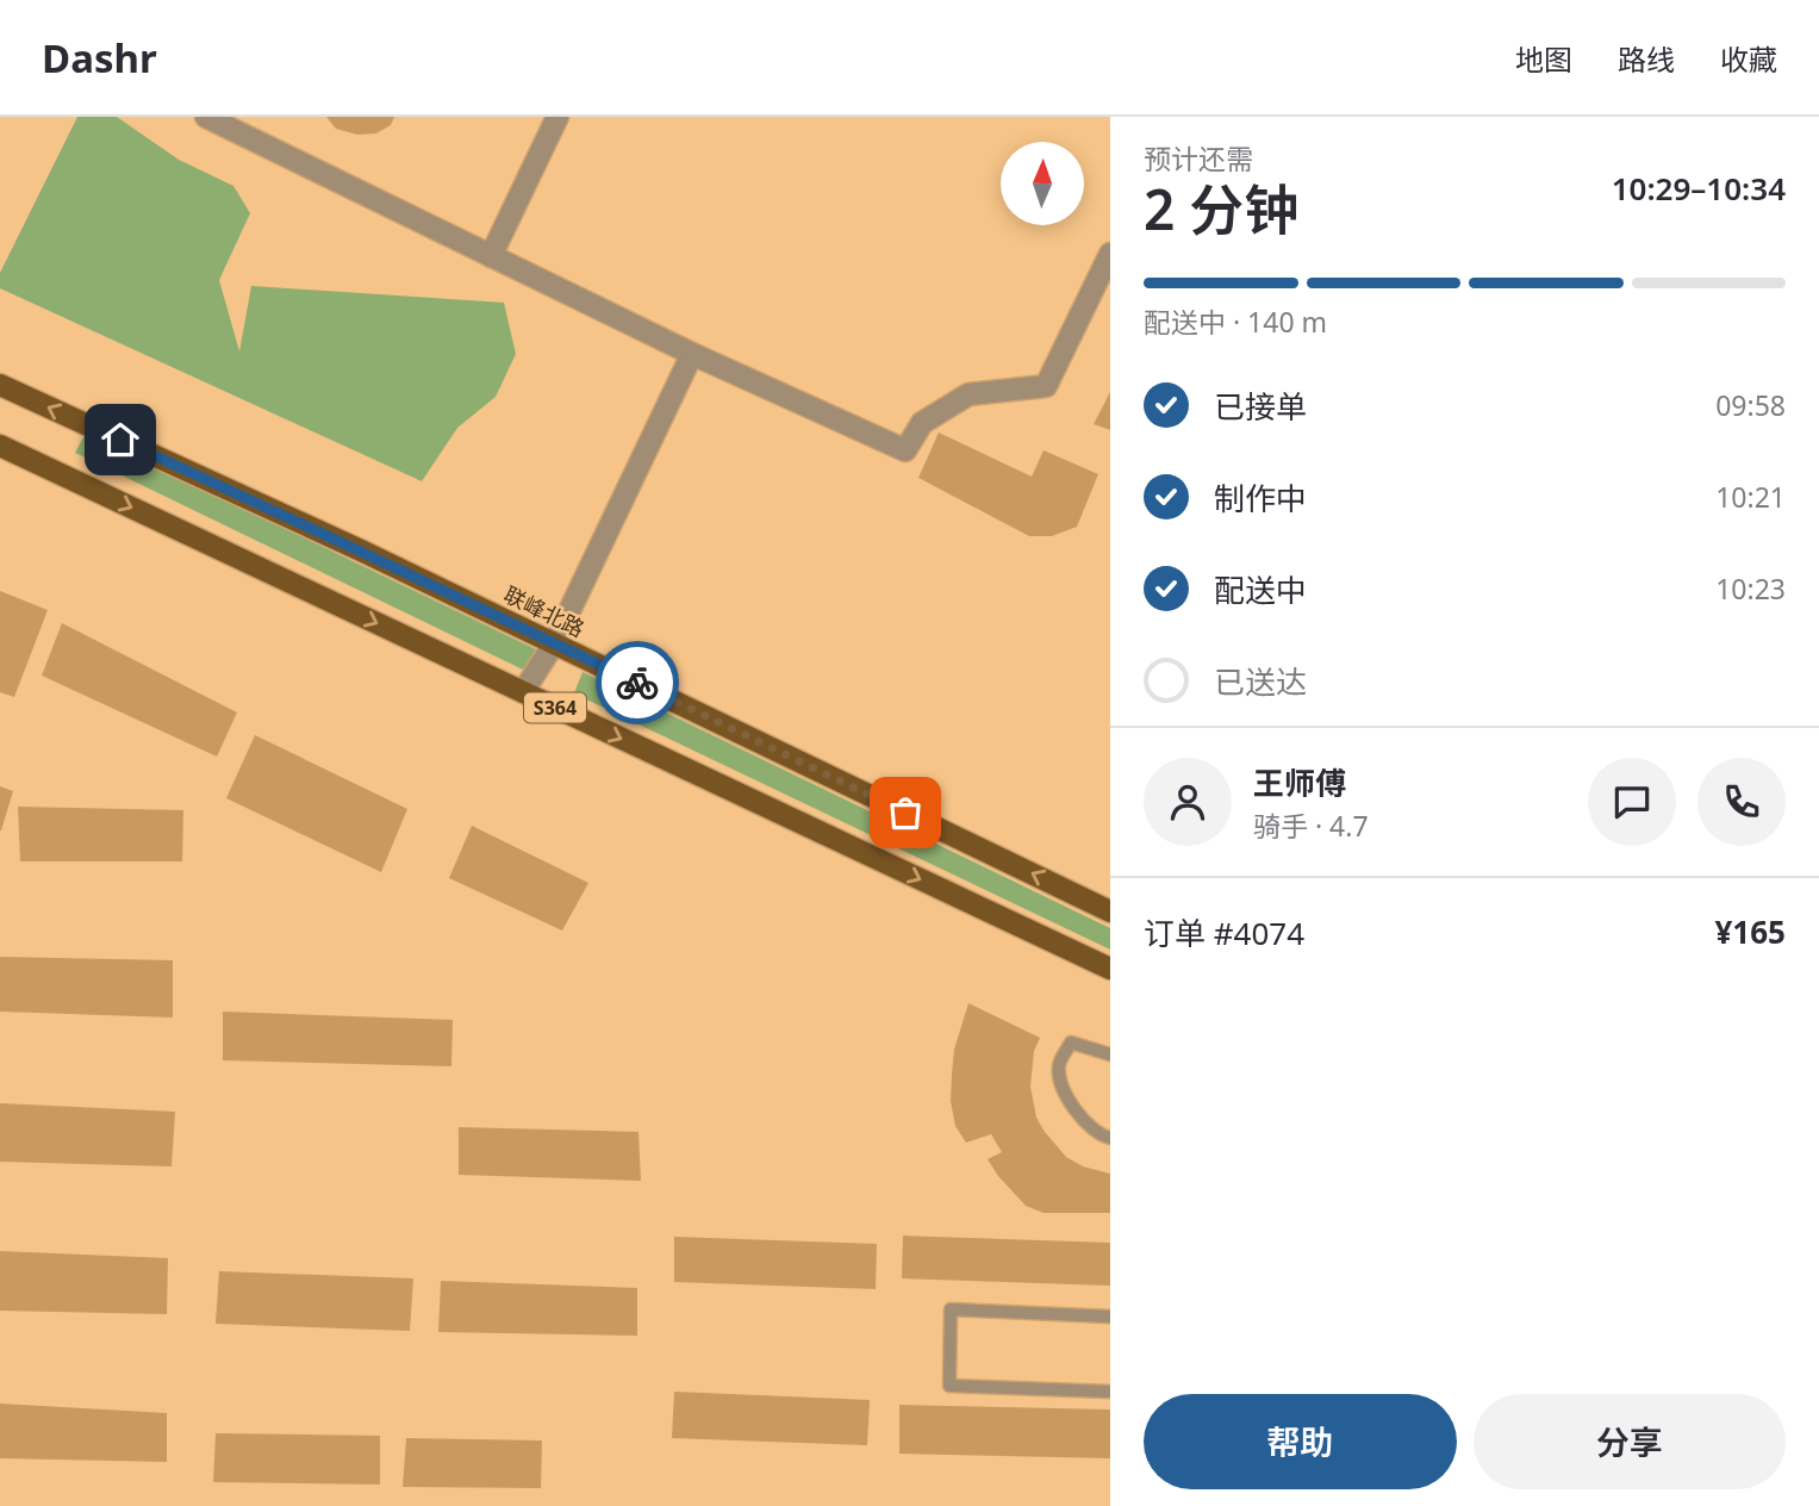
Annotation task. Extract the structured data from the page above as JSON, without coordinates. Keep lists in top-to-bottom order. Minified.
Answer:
{"streets":{"main road":["联峰北路","S364"]},"north":"top","page":{"header":"Dashr","nav":["地图","路线","收藏"],"heading":["2 分钟","预计还需","10:29–10:34"],"panel":["王师傅","骑手 · 4.7","订单 #4074","¥165"],"bar":"配送中 · 140 m","list":[["已接单","09:58"],["制作中","10:21"],["配送中","10:23"],"已送达"],"buttons":["帮助","分享"]}}
